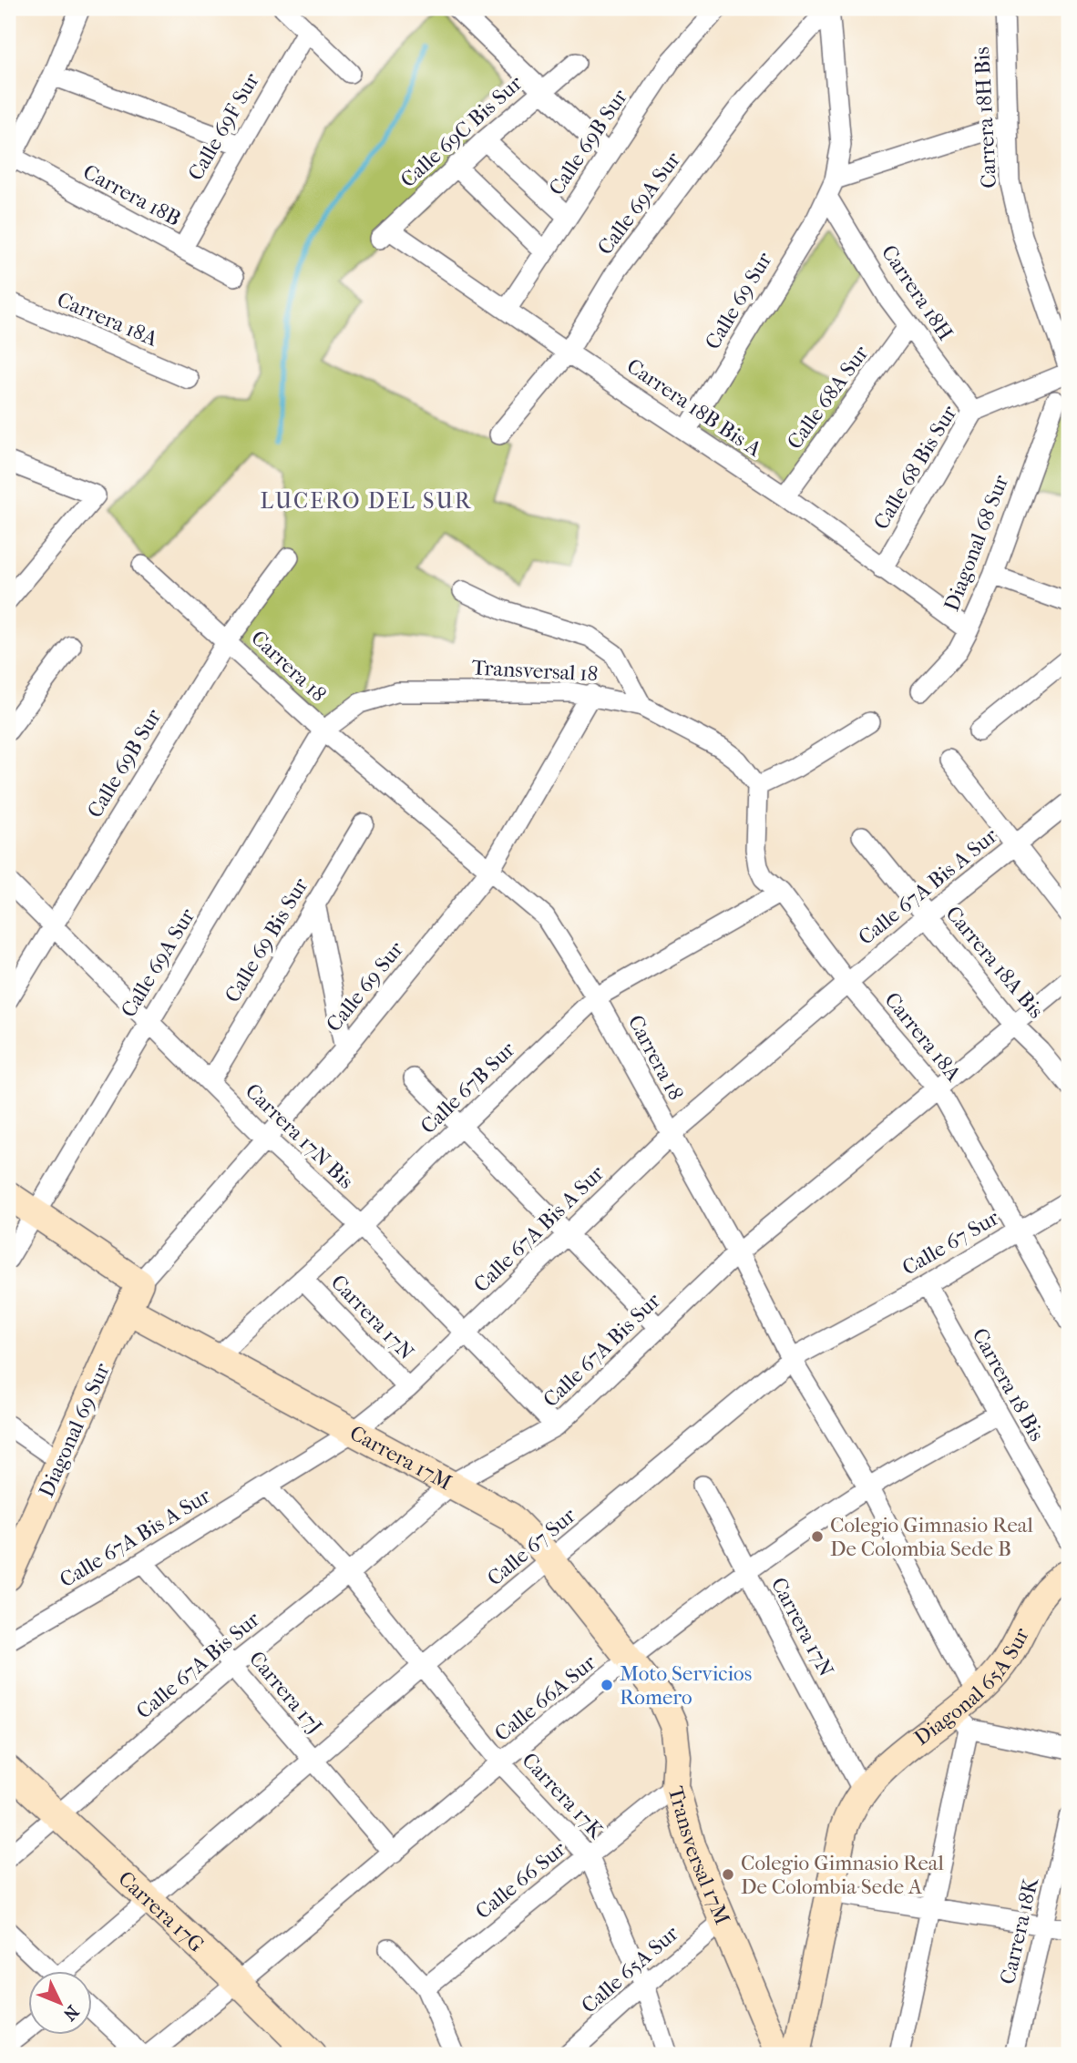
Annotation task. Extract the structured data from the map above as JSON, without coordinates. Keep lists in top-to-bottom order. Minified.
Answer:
{"streets":{"street":["Carrera 18H Bis","Calle 69F Sur","Calle 69C Bis Sur","Calle 69B Sur","Carrera 18B","Calle 69A Sur","Carrera 18H","Calle 69 Sur","Carrera 18A","Calle 68A Sur","Carrera 18B Bis A","Calle 68 Bis Sur","Diagonal 68 Sur","Carrera 18","Transversal 18","Calle 67A Bis A Sur","Calle 69 Bis Sur","Carrera 18A Bis","Calle 67B Sur","Carrera 17N Bis","Calle 67 Sur","Carrera 17N","Calle 67A Bis Sur","Carrera 18 Bis","Diagonal 69 Sur","Carrera 17M","Diagonal 65A Sur","Carrera 17J","Calle 66A Sur","Carrera 17K","Transversal 17M","Calle 66 Sur","Carrera 17G","Carrera 18K","Calle 65A Sur"]},"crossings":[["Carrera 18H Bis","Calle 68 Bis Sur"],["Calle 69F Sur","Carrera 18B"],["Calle 69C Bis Sur","Carrera 18B Bis A"],["Calle 69B Sur","Carrera 18B Bis A"],["Calle 69B Sur","Carrera 18"],["Calle 69B Sur","Carrera 17N Bis"],["Calle 69A Sur","Carrera 18B Bis A"],["Calle 69A Sur","Carrera 18"],["Calle 69A Sur","Transversal 18"],["Calle 69A Sur","Carrera 17N Bis"],["Carrera 18H","Calle 69 Sur"],["Carrera 18H","Calle 68A Sur"],["Carrera 18H","Calle 68 Bis Sur"],["Calle 69 Sur","Carrera 18B Bis A"],["Calle 69 Sur","Carrera 18"],["Calle 69 Sur","Transversal 18"],["Calle 69 Sur","Carrera 17N Bis"],["Calle 69 Sur","Diagonal 69 Sur"],["Carrera 18A","Transversal 18"],["Carrera 18A","Calle 67A Bis A Sur"],["Carrera 18A","Calle 67B Sur"],["Carrera 18A","Calle 67 Sur"],["Carrera 18A","Calle 67A Bis Sur"],["Calle 68A Sur","Carrera 18B Bis A"],["Carrera 18B Bis A","Calle 68 Bis Sur"],["Carrera 18B Bis A","Diagonal 68 Sur"],["Carrera 18","Calle 67A Bis A Sur"],["Carrera 18","Calle 67B Sur"],["Carrera 18","Calle 67 Sur"],["Carrera 18","Calle 67A Bis Sur"],["Carrera 18","Diagonal 65A Sur"],["Carrera 18","Calle 66A Sur"],["Calle 67A Bis A Sur","Carrera 18A Bis"],["Calle 67A Bis A Sur","Carrera 17N Bis"],["Calle 67A Bis A Sur","Carrera 17N"],["Calle 67A Bis A Sur","Carrera 17M"],["Calle 67A Bis A Sur","Carrera 17J"],["Calle 67A Bis A Sur","Carrera 17K"],["Calle 69 Bis Sur","Carrera 17N Bis"],["Carrera 18A Bis","Calle 67A Bis Sur"],["Calle 67B Sur","Carrera 17N Bis"],["Calle 67B Sur","Carrera 17N"],["Calle 67B Sur","Carrera 17M"],["Carrera 17N Bis","Calle 67A Bis Sur"],["Calle 67 Sur","Carrera 18 Bis"],["Calle 67 Sur","Carrera 17M"],["Calle 67 Sur","Carrera 17J"],["Calle 67 Sur","Carrera 17K"],["Calle 67 Sur","Carrera 17G"],["Carrera 17N","Diagonal 65A Sur"],["Carrera 17N","Calle 66A Sur"],["Calle 67A Bis Sur","Carrera 17M"],["Calle 67A Bis Sur","Carrera 17J"],["Calle 67A Bis Sur","Carrera 17K"],["Calle 67A Bis Sur","Carrera 17G"],["Carrera 18 Bis","Calle 66A Sur"],["Diagonal 69 Sur","Carrera 17M"],["Carrera 17M","Calle 66A Sur"],["Carrera 17M","Transversal 17M"],["Carrera 17J","Calle 66A Sur"],["Calle 66A Sur","Carrera 17K"],["Calle 66A Sur","Transversal 17M"],["Calle 66A Sur","Carrera 17G"],["Carrera 17K","Calle 66 Sur"],["Carrera 17K","Calle 65A Sur"],["Transversal 17M","Calle 66 Sur"],["Transversal 17M","Calle 65A Sur"]],"districts":["LUCERO DEL SUR"],"places":["Colegio Gimnasio Real De Colombia Sede B","Moto Servicios Romero","Colegio Gimnasio Real De Colombia Sede A"],"north":"bottom right"}
